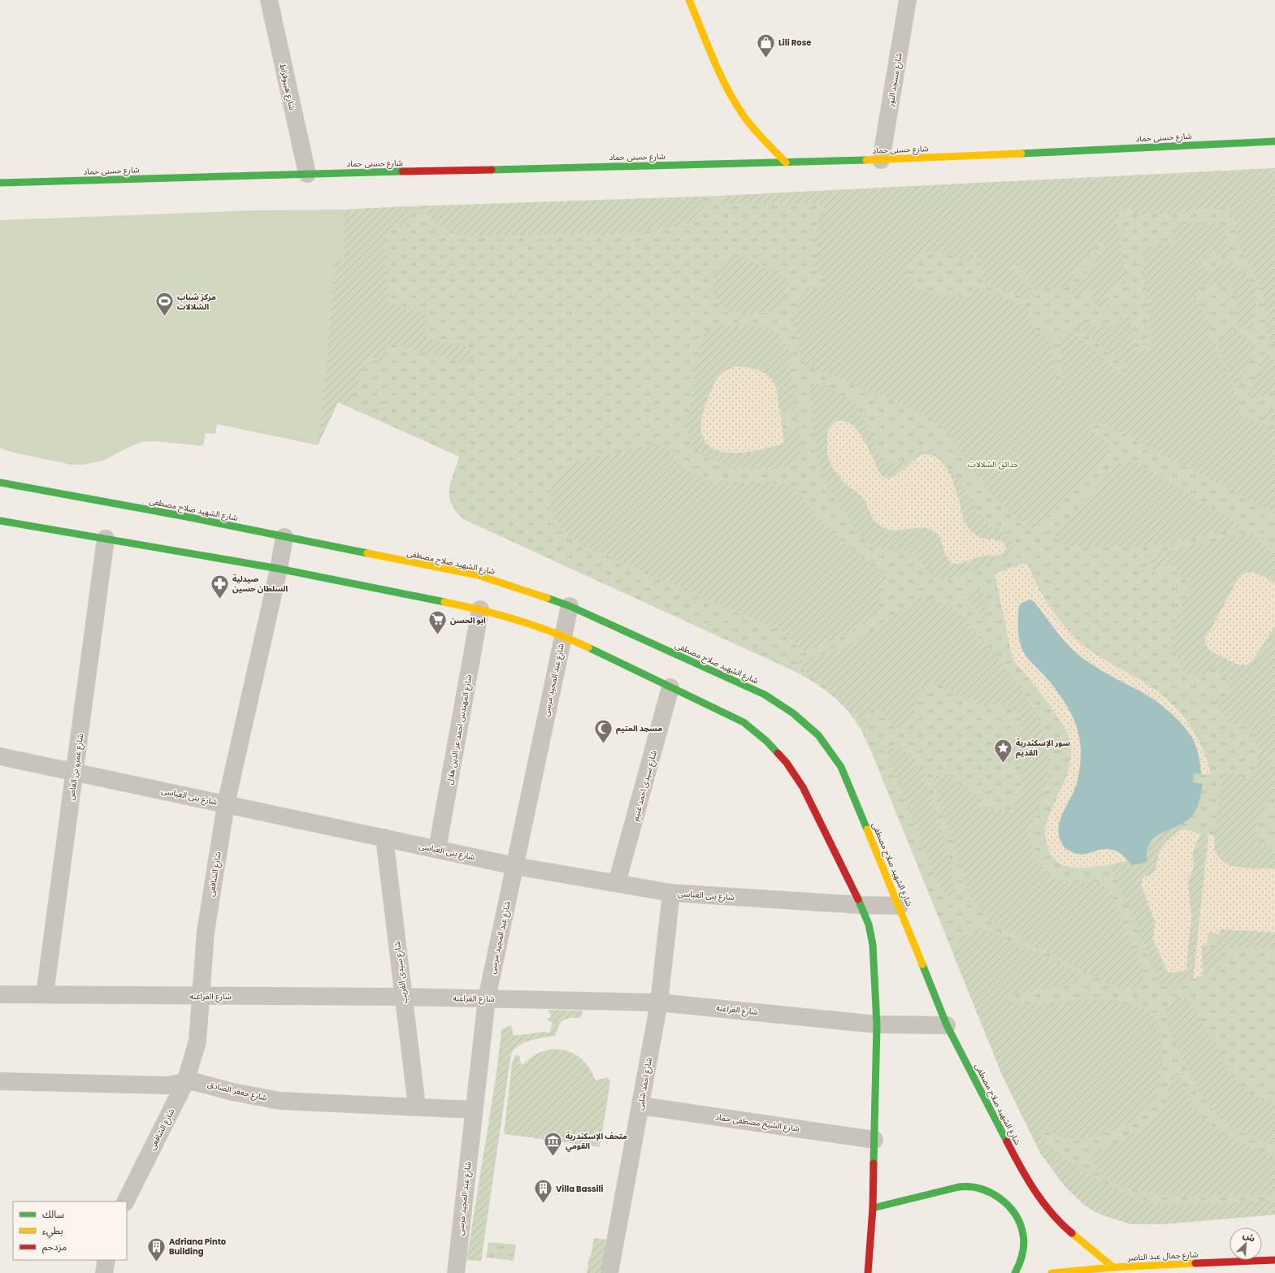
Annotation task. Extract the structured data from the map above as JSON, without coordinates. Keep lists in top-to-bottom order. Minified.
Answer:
{"streets":{"main road":["شارع حسنى حماد","شارع الشهيد صلاح مصطفى","شارع جمال عبد الناصر"],"street":["شارع مسجد النور","شارع هيبوقراط","شارع عبد المجيد مرسى","شارع المهندس احمد عز الدين هلال","شارع عمرو بن العاص","شارع سيدى احمد غنيم","شارع بنى العباسى","شارع الشافعى","شارع سيدى الغريب","شارع الفراعنه","شارع احمد شلبى","شارع جعفر الصادق","شارع الشيخ مصطفى حماد"]},"crossings":[["شارع مسجد النور","شارع حسنى حماد"],["شارع هيبوقراط","شارع حسنى حماد"],["شارع الشهيد صلاح مصطفى","شارع عبد المجيد مرسى"],["شارع الشهيد صلاح مصطفى","شارع بنى العباسى"],["شارع الشهيد صلاح مصطفى","شارع الشافعى"],["شارع الشهيد صلاح مصطفى","شارع الفراعنه"],["شارع الشهيد صلاح مصطفى","شارع جمال عبد الناصر"],["شارع عبد المجيد مرسى","شارع بنى العباسى"],["شارع عبد المجيد مرسى","شارع الفراعنه"],["شارع عبد المجيد مرسى","شارع جعفر الصادق"],["شارع المهندس احمد عز الدين هلال","شارع بنى العباسى"],["شارع عمرو بن العاص","شارع بنى العباسى"],["شارع عمرو بن العاص","شارع الفراعنه"],["شارع سيدى احمد غنيم","شارع بنى العباسى"],["شارع بنى العباسى","شارع الشافعى"],["شارع بنى العباسى","شارع سيدى الغريب"],["شارع بنى العباسى","شارع احمد شلبى"],["شارع الشافعى","شارع الفراعنه"],["شارع الشافعى","شارع جعفر الصادق"],["شارع سيدى الغريب","شارع الفراعنه"],["شارع سيدى الغريب","شارع جعفر الصادق"],["شارع الفراعنه","شارع احمد شلبى"],["شارع احمد شلبى","شارع الشيخ مصطفى حماد"]],"parks":["حدائق الشلالات"],"places":{"shop":["Lili Rose"],"sports":["مركز شباب الشلالات"],"pharmacy":["صيدلية السلطان حسين"],"supermarket":["ابو الحسن"],"mosque":["مسجد المتيم"],"place":["سور الإسكندرية القديم"],"museum":["متحف الإسكندرية القومي"],"building":["Villa Bassili","Adriana Pinto Building"]},"legend":["سالك","بطيء","مزدحم"],"north":"top right"}
